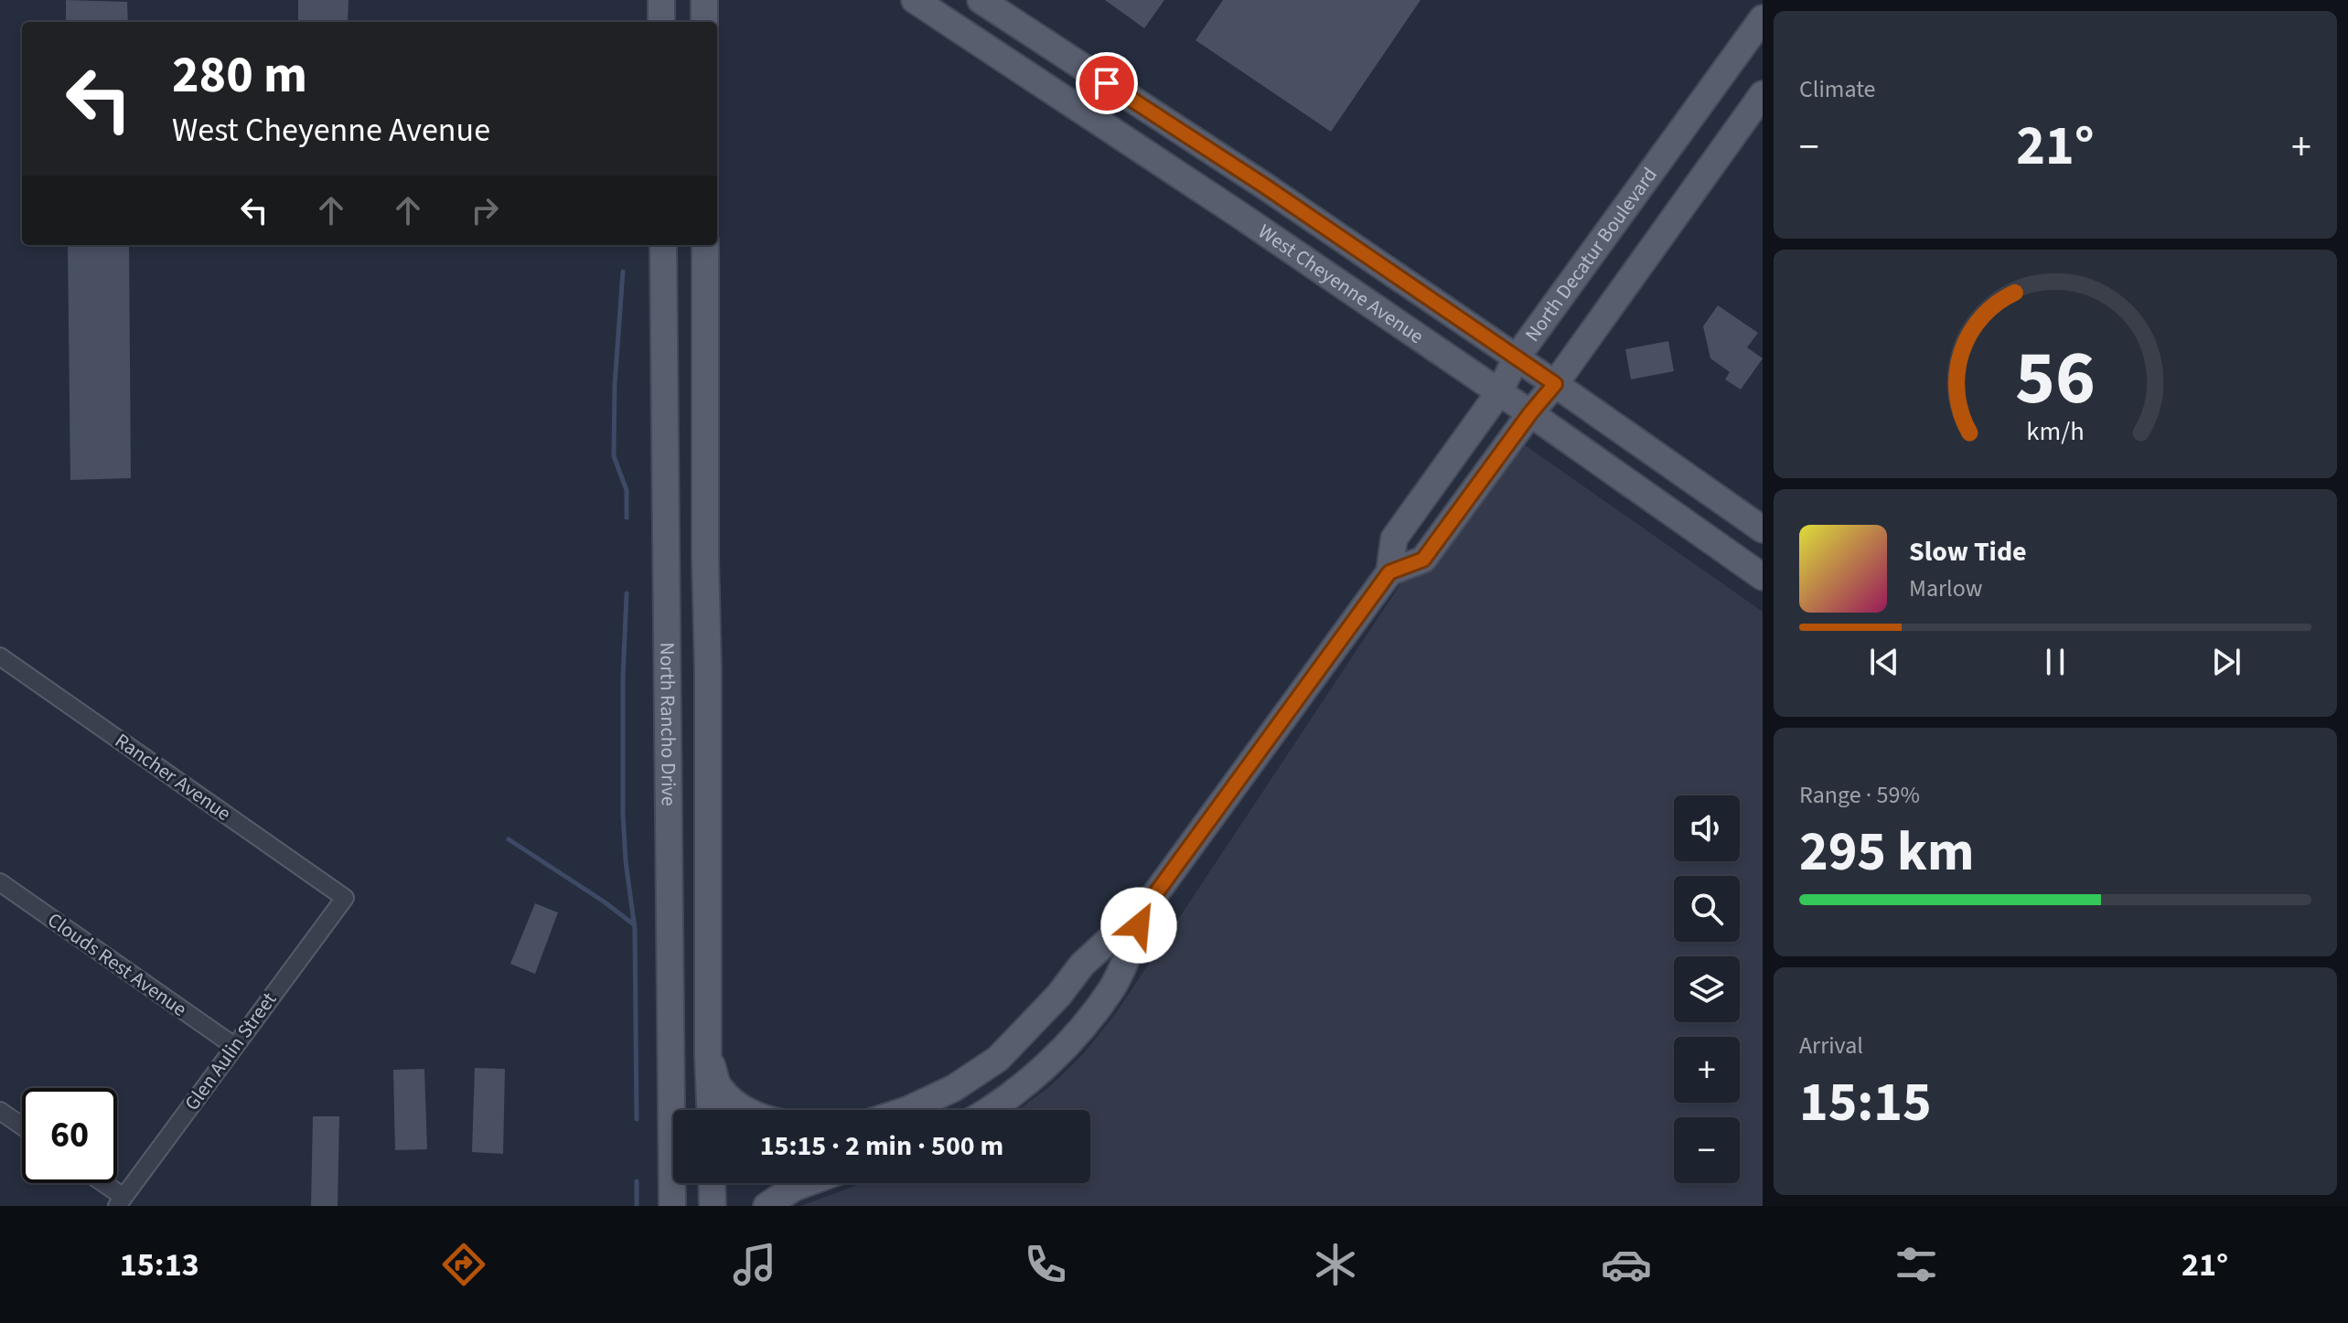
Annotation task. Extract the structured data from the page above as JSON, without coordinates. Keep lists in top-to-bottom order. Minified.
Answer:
{"streets":{"main road":["North Decatur Boulevard","West Cheyenne Avenue","North Rancho Drive"],"street":["Rancher Avenue","Clouds Rest Avenue","Glen Aulin Street"]},"crossings":[["North Decatur Boulevard","West Cheyenne Avenue"],["Rancher Avenue","Glen Aulin Street"],["Clouds Rest Avenue","Glen Aulin Street"]],"page":{"tile":["Climate",["Range · 59%","295 km"],["Arrival","15:15"]],"turn":["280 m","West Cheyenne Avenue"],"heat":["−","21°","+"],"song":["Slow Tide","Marlow"],"map_buttons":["+","−"],"limit":"60","trip":"15:15 · 2 min · 500 m","tabs":["15:13","21°"],"gauge":["56","km/h"]}}
